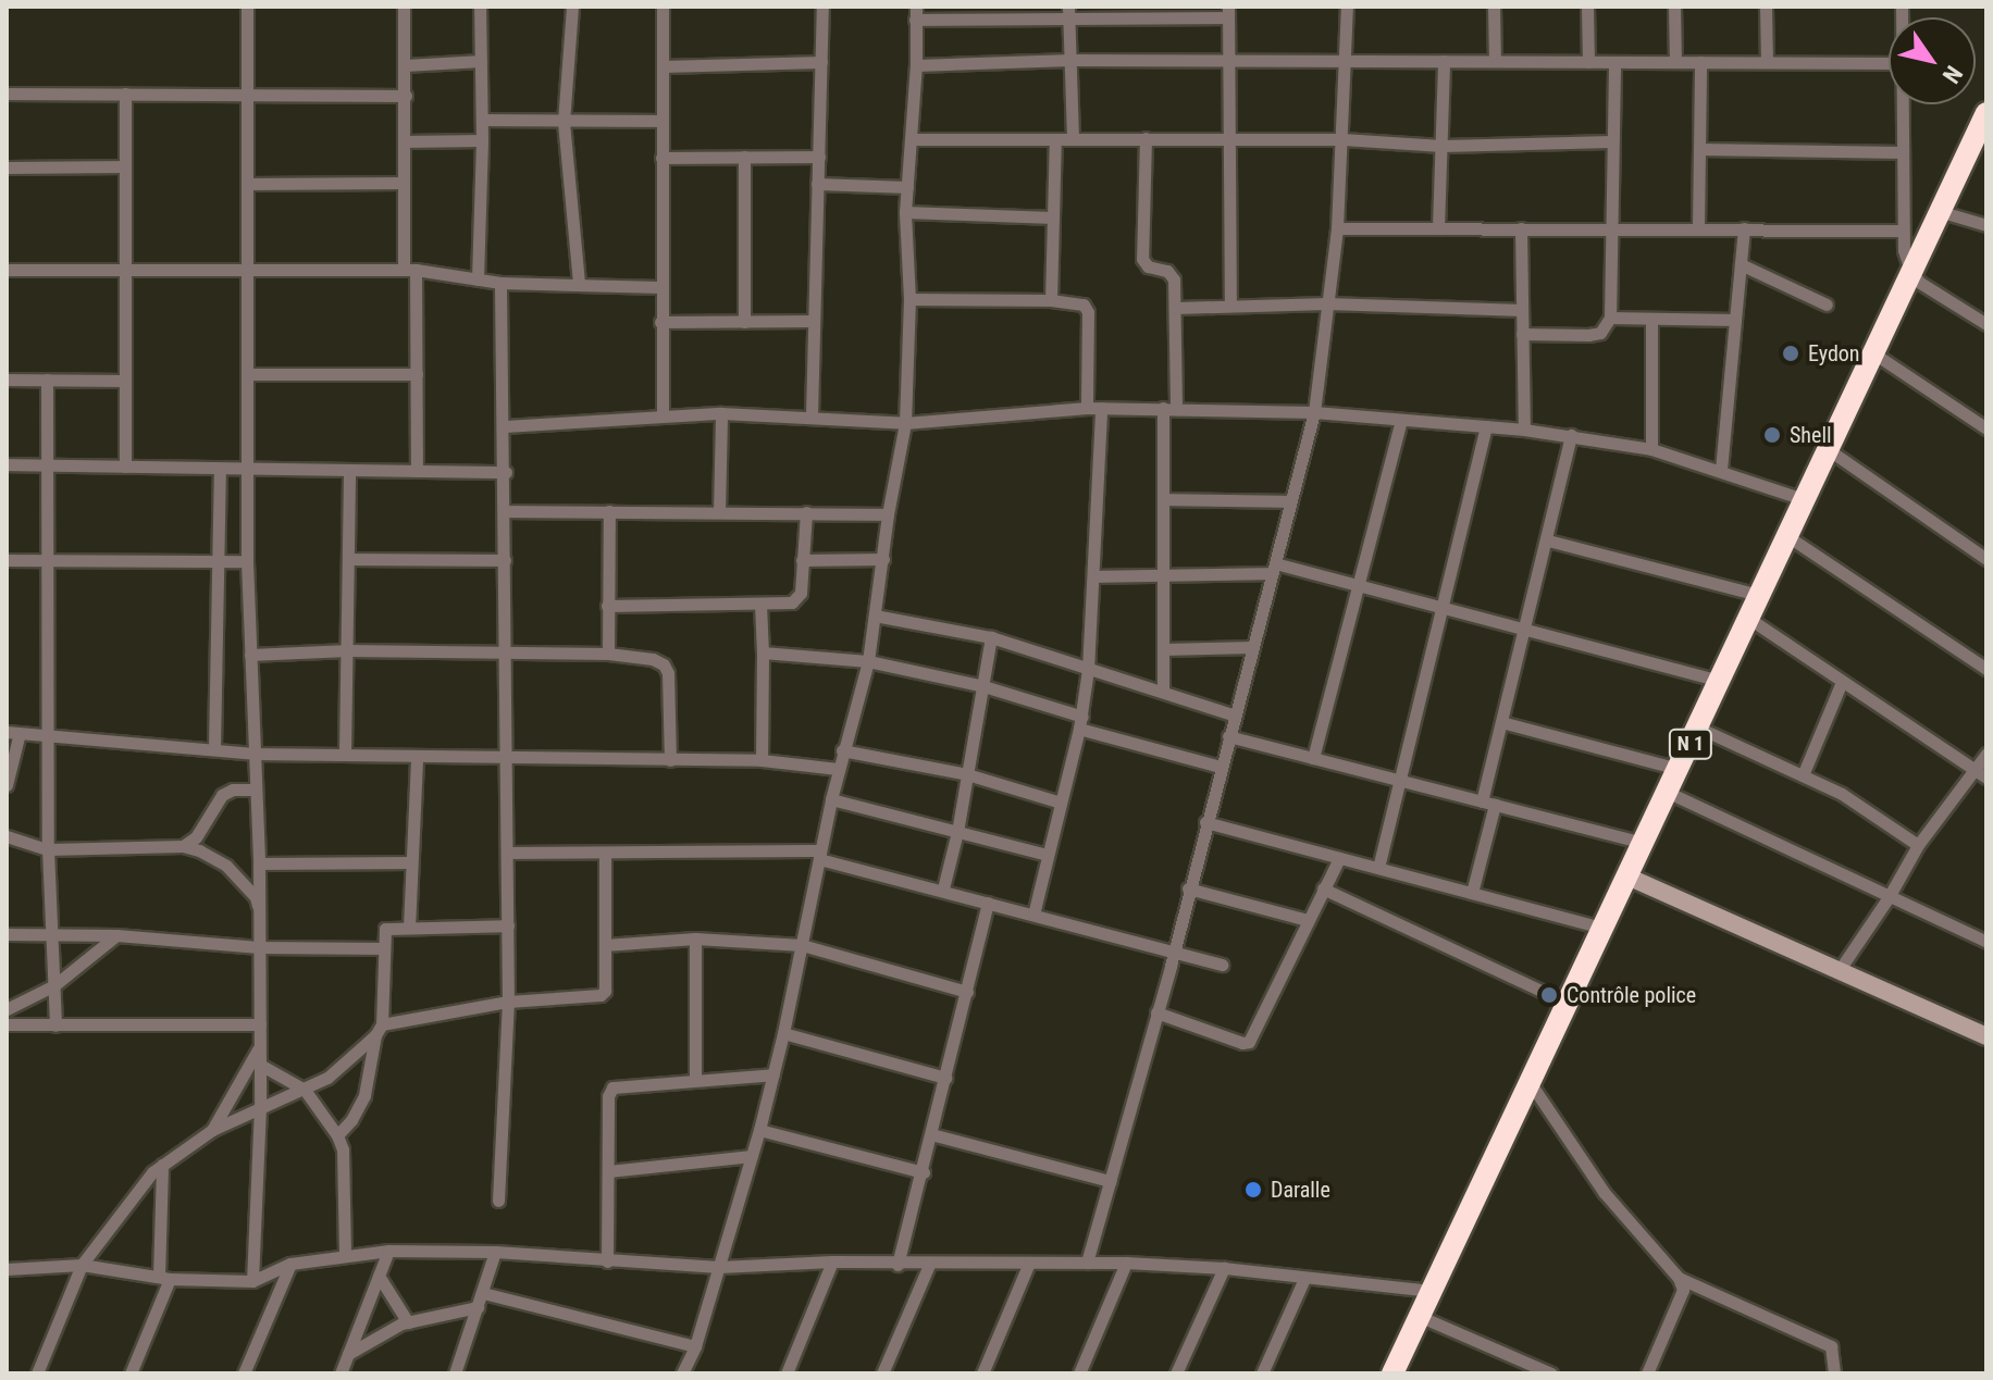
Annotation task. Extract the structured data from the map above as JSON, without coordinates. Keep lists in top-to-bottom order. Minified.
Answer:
{"streets":{"highway":["N 1"]},"places":["Eydon","Shell","Contrôle police","Daralle"],"north":"bottom right"}
